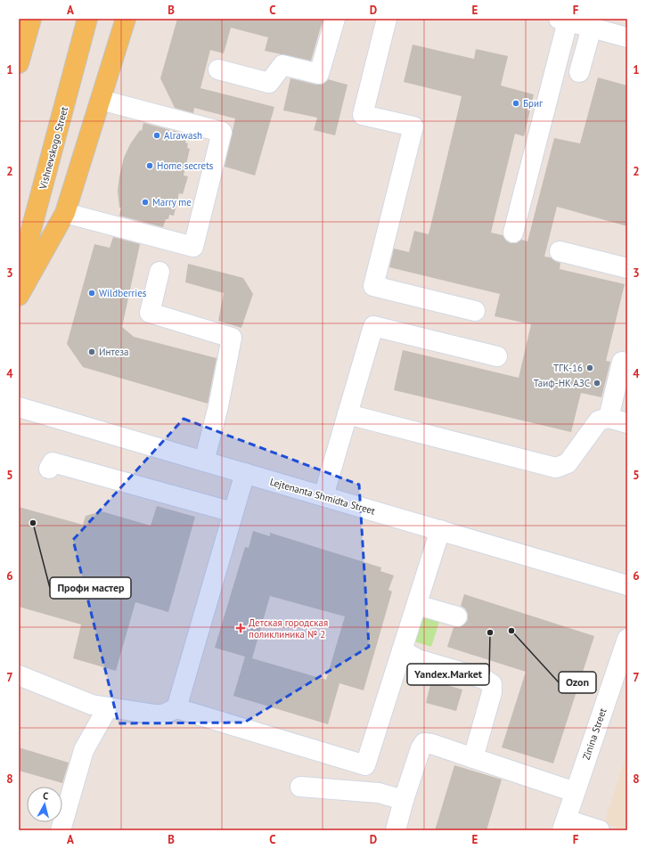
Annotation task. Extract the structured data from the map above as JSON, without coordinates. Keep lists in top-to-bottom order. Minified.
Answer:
{"streets":{"main road":["Vishnevskogo Street"],"street":["Lejtenanta Shmidta Street","Zinina Street"]},"places":{"other":["Бриг","Alrawash","Home secrets","Marry me","Wildberries","Интеза","ТГК-16","Таиф-НК АЗС","Профи мастер","Ozon","Yandex.Market"],"health":["Детская городская поликлиника № 2"]},"north":"top","grid":{"columns":["A","B","C","D","E","F"],"rows":["1","2","3","4","5","6","7","8"]}}
